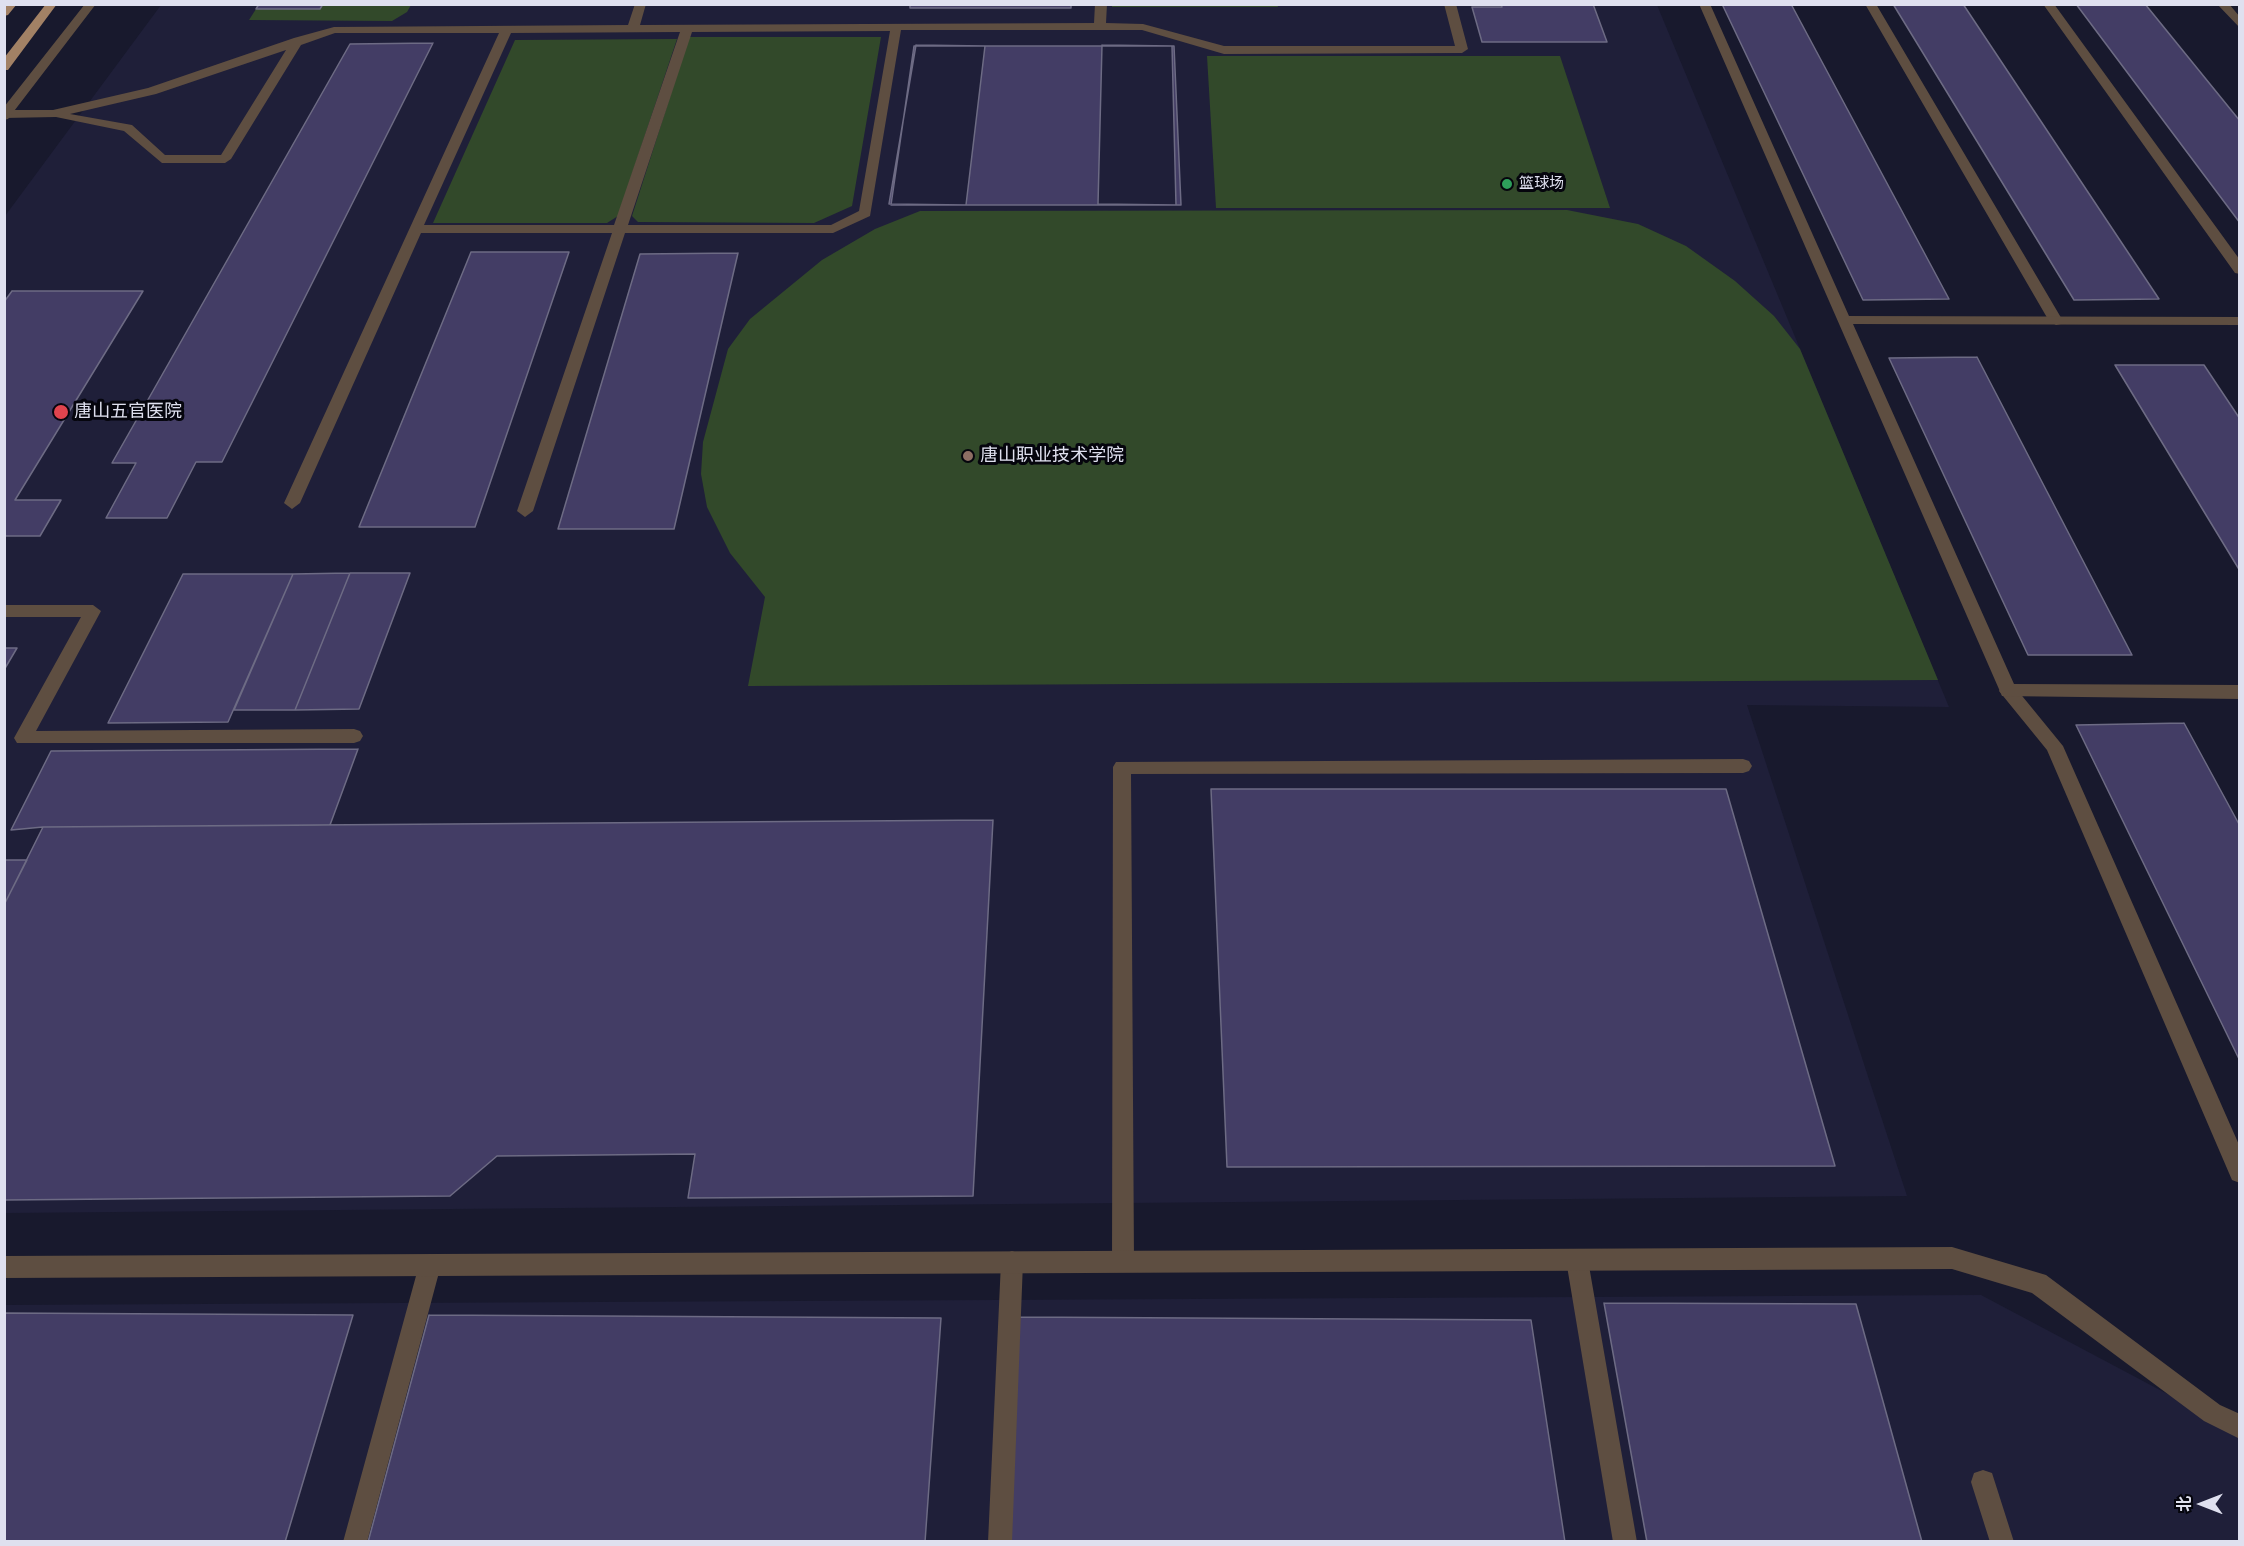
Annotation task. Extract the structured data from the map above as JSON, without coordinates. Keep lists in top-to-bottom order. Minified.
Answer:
{"places":["篮球场","唐山五官医院","唐山职业技术学院"],"north":"left"}
